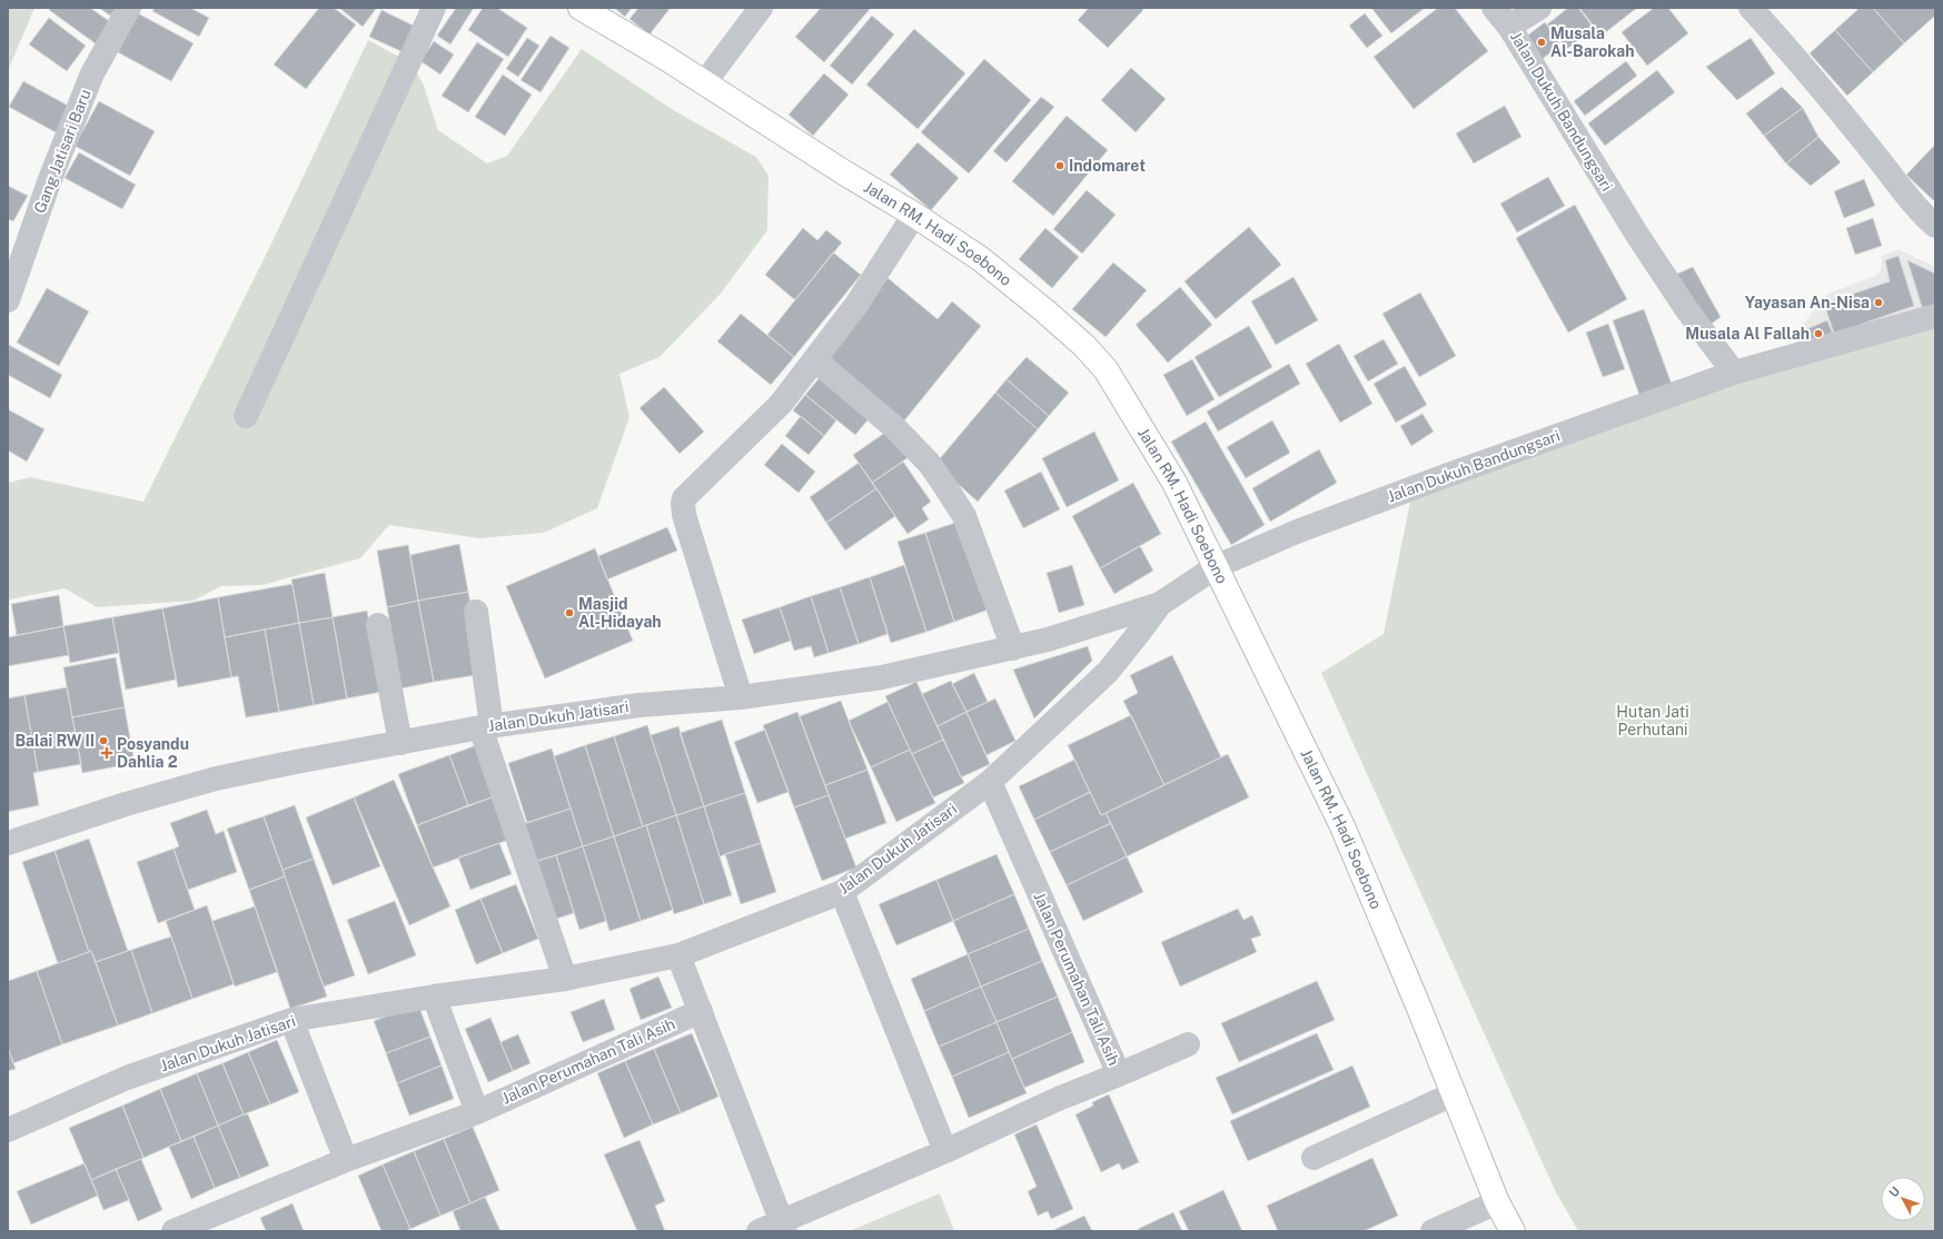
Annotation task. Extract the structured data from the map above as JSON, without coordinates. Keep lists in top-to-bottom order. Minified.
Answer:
{"streets":{"main road":["Jalan RM. Hadi Soebono"],"street":["Jalan Dukuh Bandungsari","Gang Jatisari Baru","Jalan Dukuh Jatisari","Jalan Perumahan Tali Asih"]},"crossings":[["Jalan Dukuh Bandungsari","Jalan RM. Hadi Soebono"],["Jalan Dukuh Bandungsari","Jalan Dukuh Jatisari"],["Jalan RM. Hadi Soebono","Jalan Dukuh Jatisari"],["Jalan Dukuh Jatisari","Jalan Perumahan Tali Asih"]],"parks":["Hutan Jati Perhutani"],"places":{"other":["Musala Al-Barokah","Indomaret","Yayasan An-Nisa","Musala Al Fallah","Masjid Al-Hidayah","Balai RW II"],"health":["Posyandu Dahlia 2"]},"north":"top left"}
